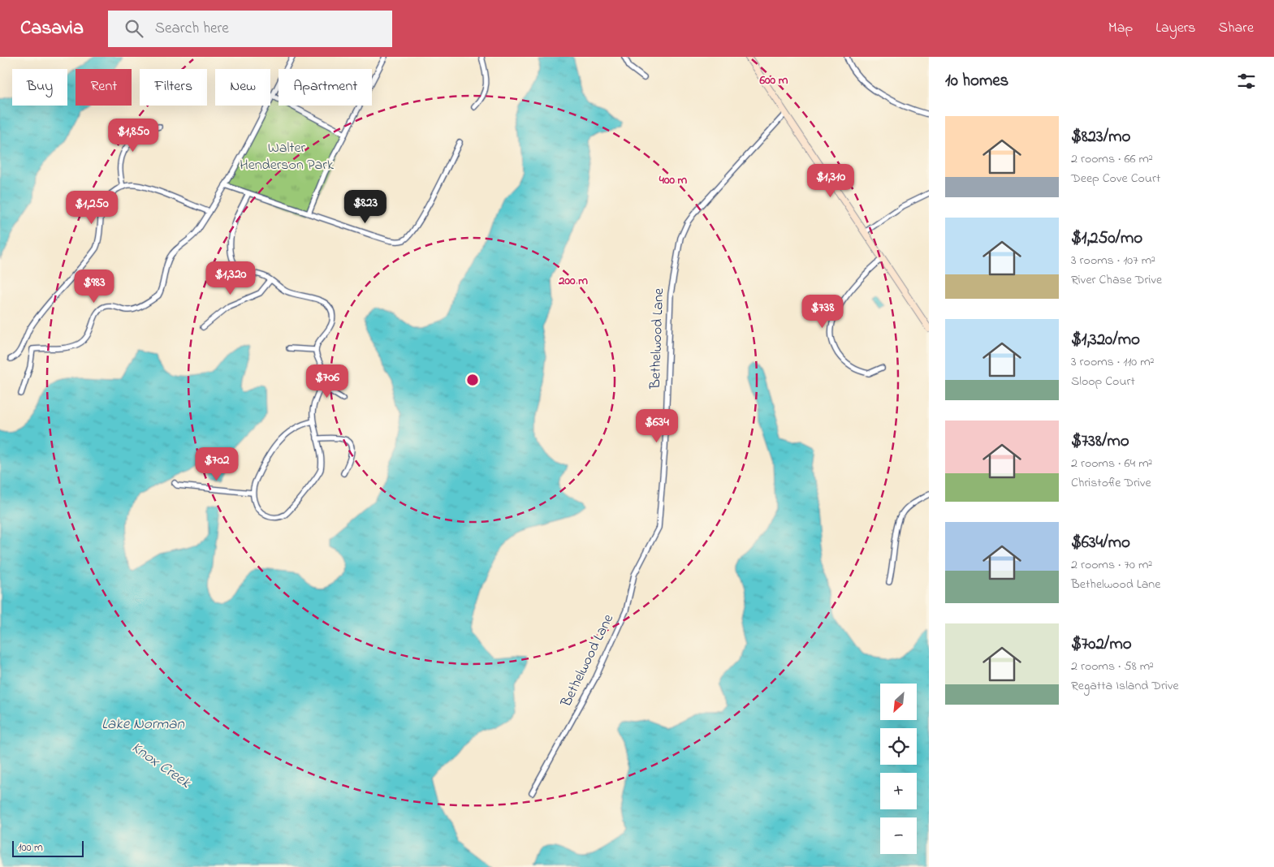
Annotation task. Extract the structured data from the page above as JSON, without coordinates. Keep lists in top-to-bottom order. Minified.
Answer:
{"streets":{"street":["Bethelwood Lane"]},"water":["Lake Norman","Knox Creek"],"parks":["Walter Henderson Park"],"scale_bar":"100 m","north":"bottom left","page":{"header":"Casavia","search":"Search here","nav":["Map","Layers","Share"],"heading":"10 homes","chip":["Buy","Rent","Filters","New","Apartment"],"list":[{"name":"$823/mo","note":"2 rooms · 66 m² · Deep Cove Court"},{"name":"$1,250/mo","note":"3 rooms · 107 m² · River Chase Drive"},{"name":"$1,320/mo","note":"3 rooms · 110 m² · Sloop Court"},{"name":"$738/mo","note":"2 rooms · 64 m² · Christofle Drive"},{"name":"$634/mo","note":"2 rooms · 70 m² · Bethelwood Lane"},{"name":"$702/mo","note":"2 rooms · 58 m² · Regatta Island Drive"}],"price":["$1,850","$1,310","$823","$1,250","$1,320","$983","$738","$706","$634","$702"],"map_buttons":["+","−"],"scale":"100 m"},"rings":["600 m","400 m","200 m"]}
